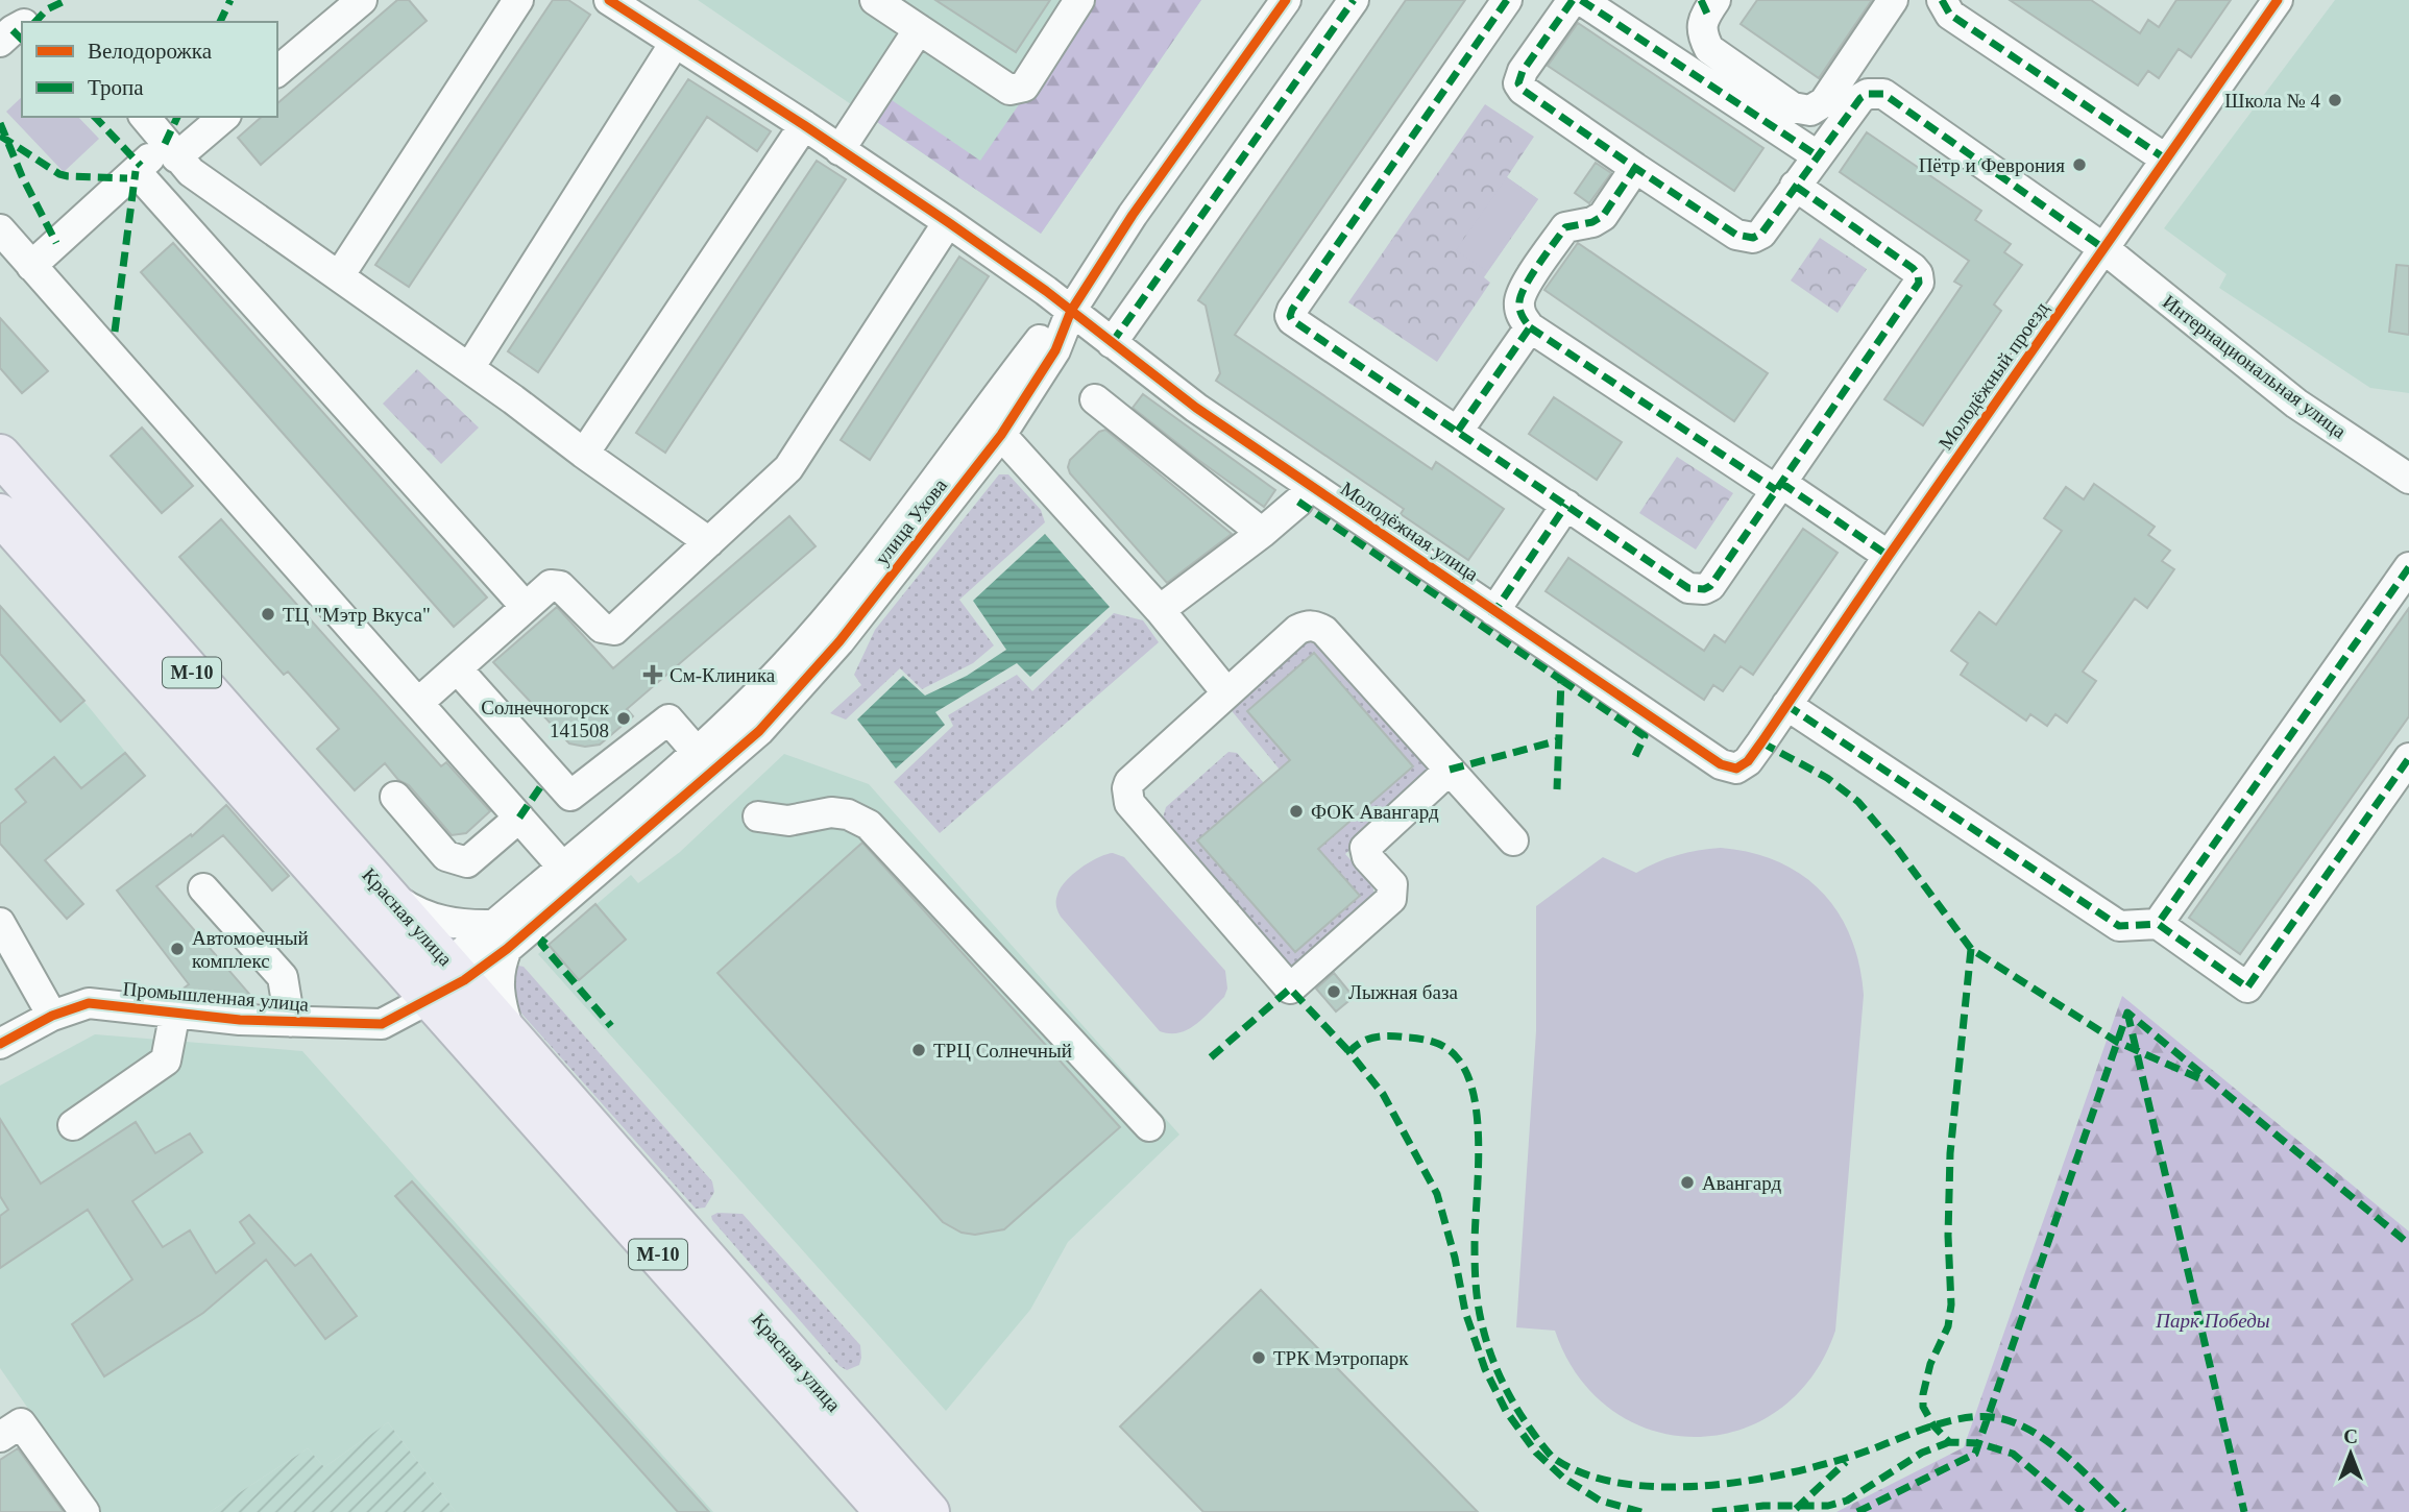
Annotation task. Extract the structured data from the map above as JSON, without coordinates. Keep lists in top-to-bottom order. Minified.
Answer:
{"streets":{"highway":["М-10","Красная улица"],"street":["Интернациональная улица","Молодёжный проезд","улица Ухова","Молодёжная улица","Промышленная улица"]},"crossings":[["Интернациональная улица","Молодёжный проезд"],["Молодёжный проезд","Молодёжная улица"],["улица Ухова","Молодёжная улица"],["улица Ухова","Красная улица"],["улица Ухова","Промышленная улица"],["Красная улица","Промышленная улица"]],"parks":["Парк Победы"],"places":{"other":["Школа № 4","Пётр и Феврония","ТЦ \"Мэтр Вкуса\"","Солнечногорск 141508","ФОК Авангард","Автомоечный комплекс","Лыжная база","ТРЦ Солнечный","Авангард","ТРК Мэтропарк"],"health":["См-Клиника"]},"legend":["Велодорожка","Тропа"],"north":"top"}
